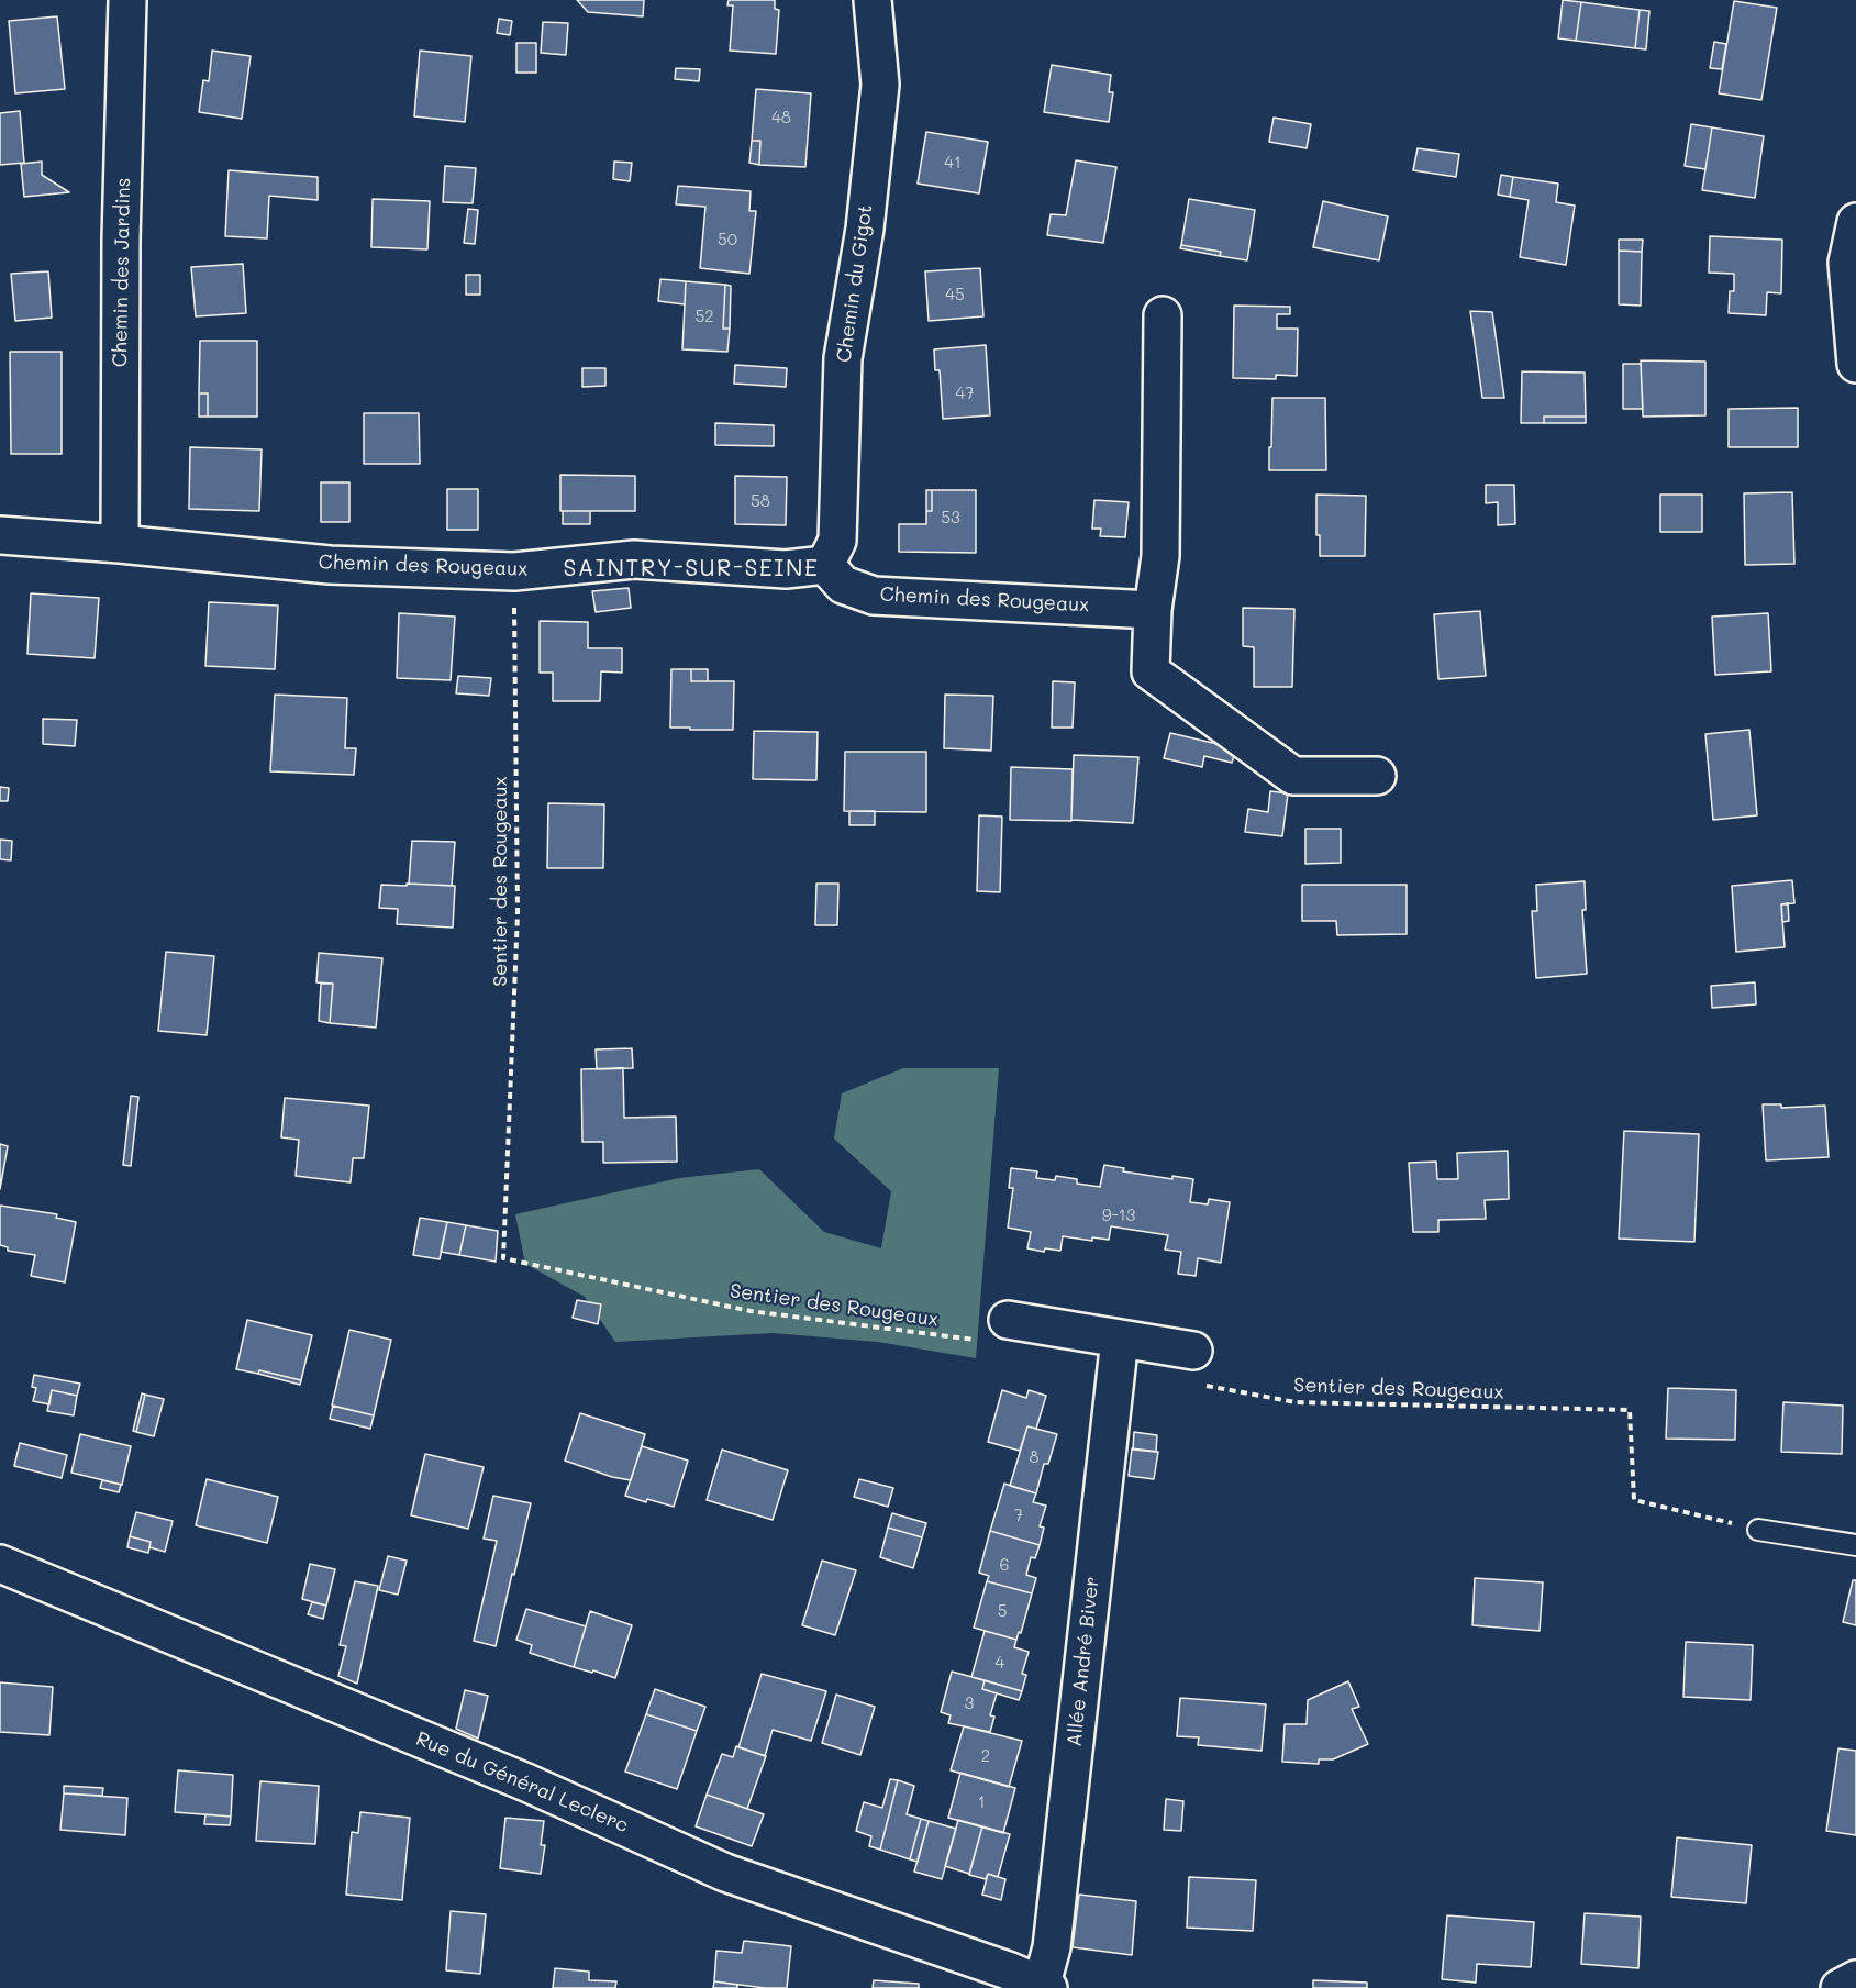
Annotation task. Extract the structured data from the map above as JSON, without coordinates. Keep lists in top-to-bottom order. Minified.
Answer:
{"streets":{"street":["Chemin des Jardins","Chemin du Gigot","Chemin des Rougeaux","Allée André Biver","Rue du Général Leclerc"],"path":["Sentier des Rougeaux"]},"crossings":[["Chemin des Jardins","Chemin des Rougeaux"],["Chemin du Gigot","Chemin des Rougeaux"],["Chemin des Rougeaux","Sentier des Rougeaux"],["Allée André Biver","Rue du Général Leclerc"]],"districts":["SAINTRY-SUR-SEINE"],"house_numbers":["48","41","50","45","52","47","58","53","9-13","8","7","6","5","4","3","2","1"]}
